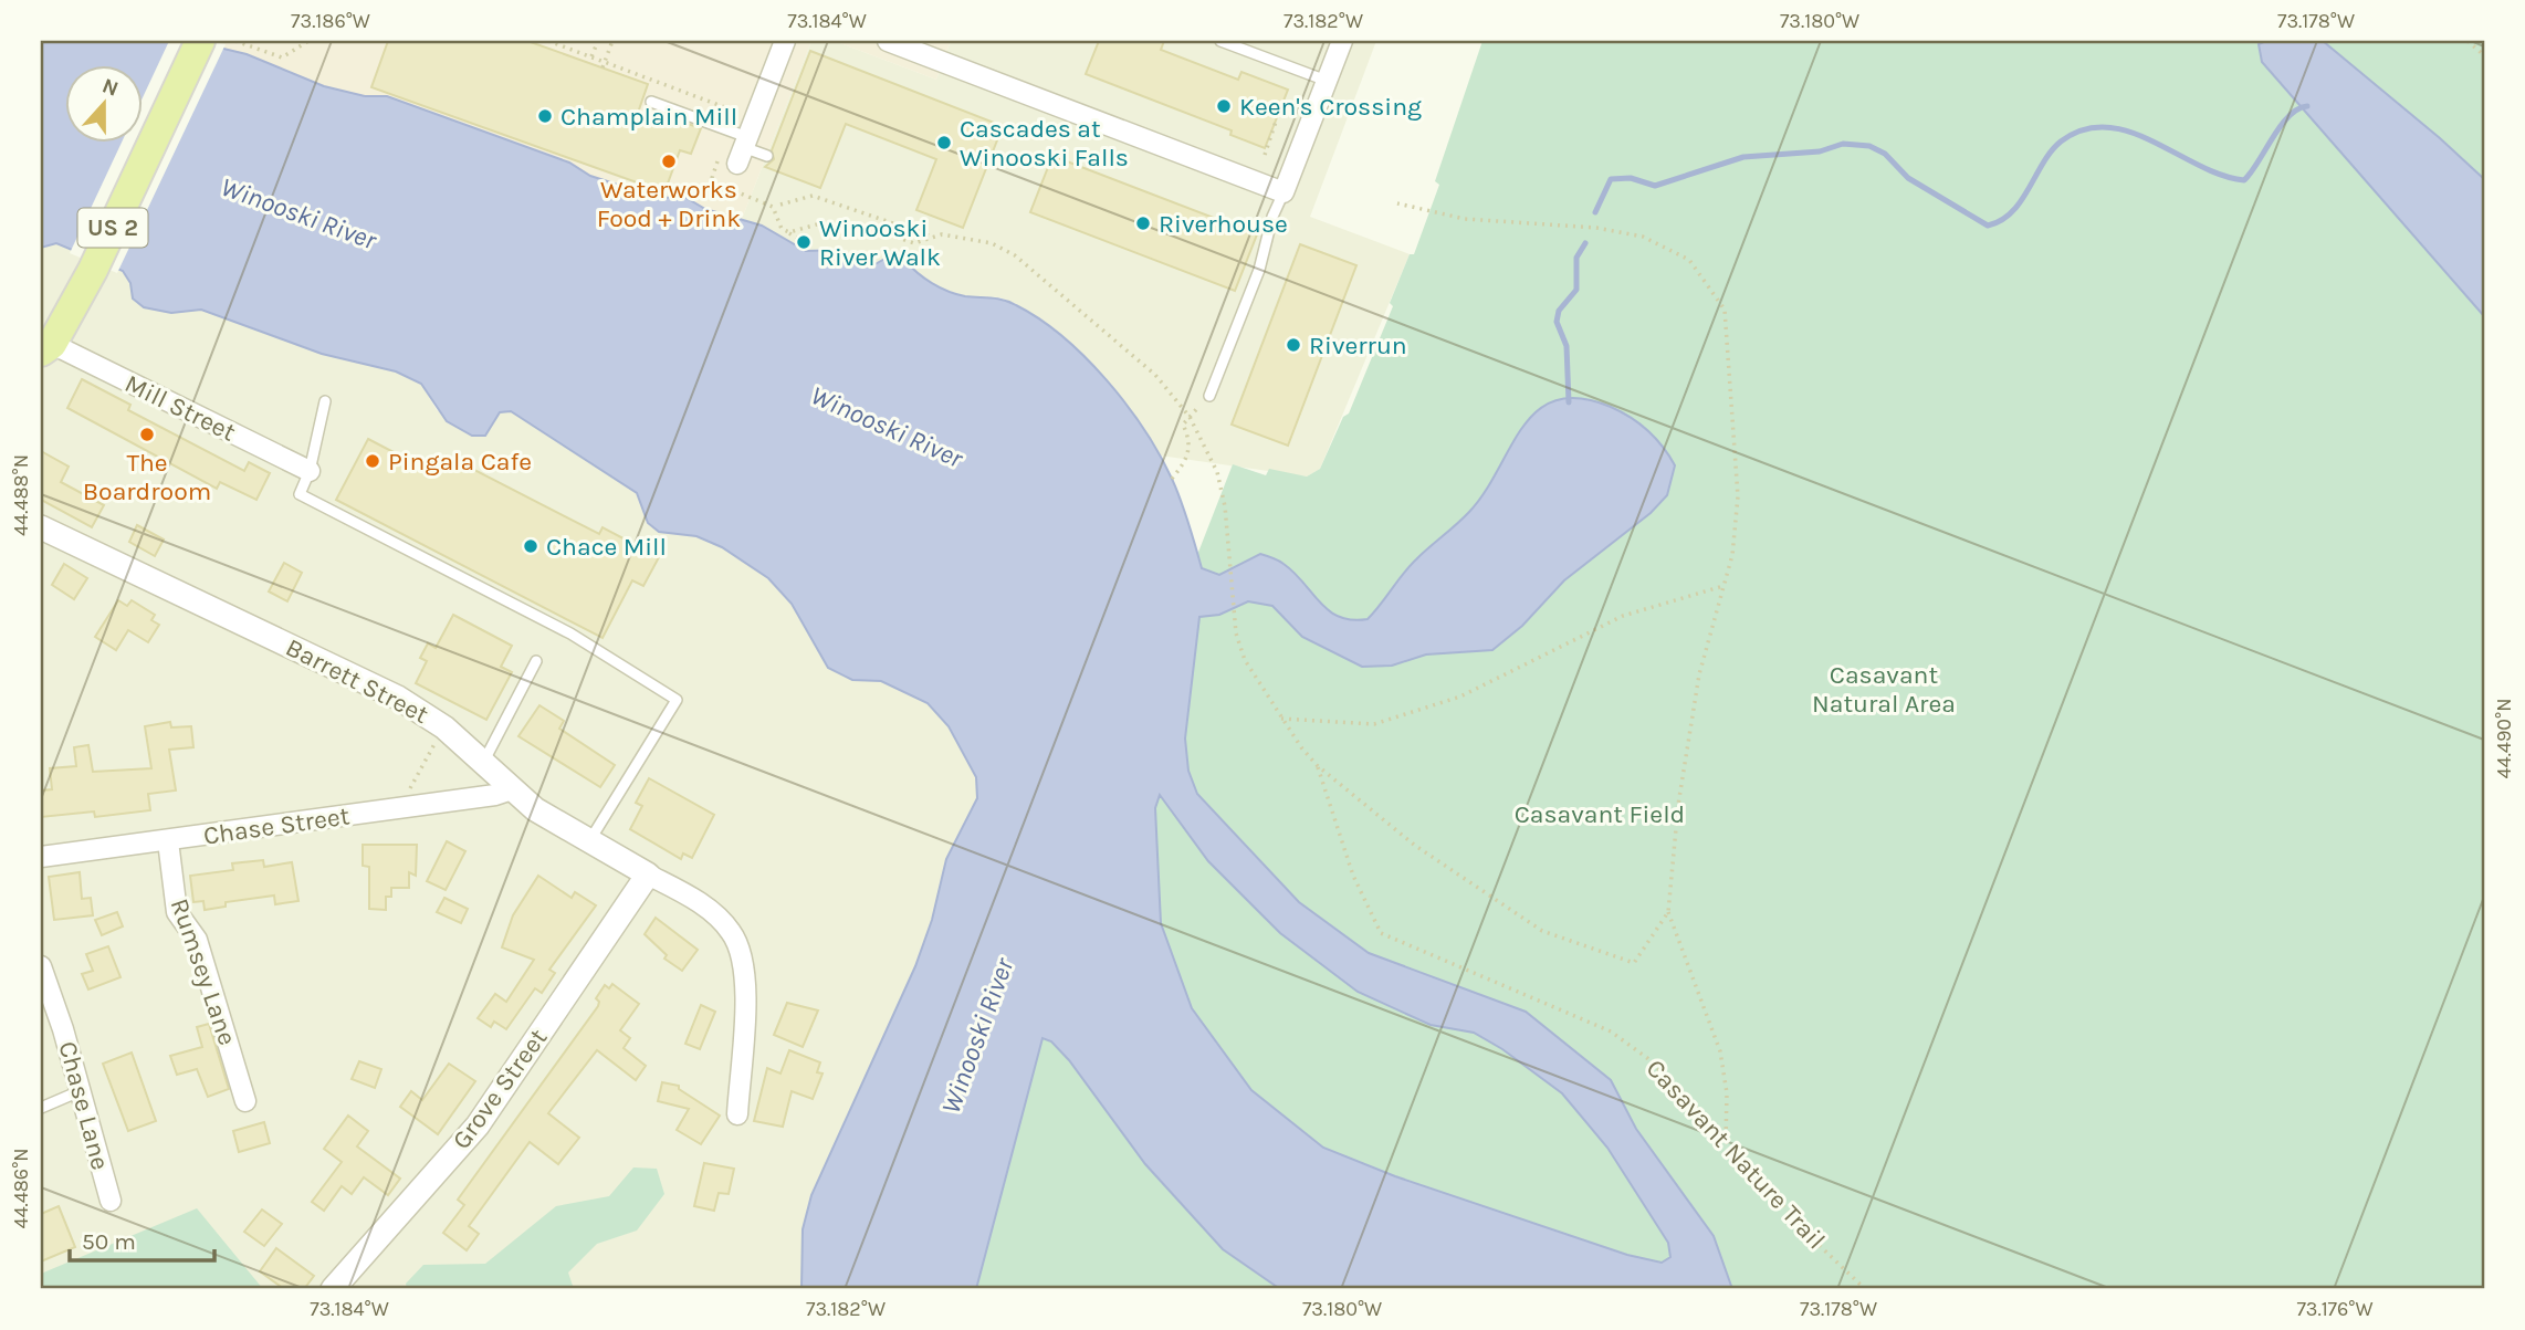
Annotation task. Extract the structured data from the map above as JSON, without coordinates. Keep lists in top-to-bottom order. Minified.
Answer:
{"streets":{"main road":["US 2"],"street":["Mill Street","Barrett Street","Chase Street","Rumsey Lane","Grove Street","Chase Lane"],"path":["Casavant Nature Trail"]},"crossings":[["US 2","Mill Street"],["Barrett Street","Chase Street"],["Barrett Street","Grove Street"],["Chase Street","Rumsey Lane"]],"water":["Winooski River"],"parks":["Casavant Natural Area","Casavant Field"],"places":["Keen's Crossing","Champlain Mill","Cascades at Winooski Falls","Waterworks Food + Drink","Riverhouse","Winooski River Walk","Riverrun","The Boardroom","Pingala Cafe","Chace Mill"],"scale_bar":"50 m","north":"top","coordinates":["73.186°W","73.184°W","73.182°W","73.180°W","73.178°W","44.488°N","44.490°N","44.486°N","73.176°W"]}
